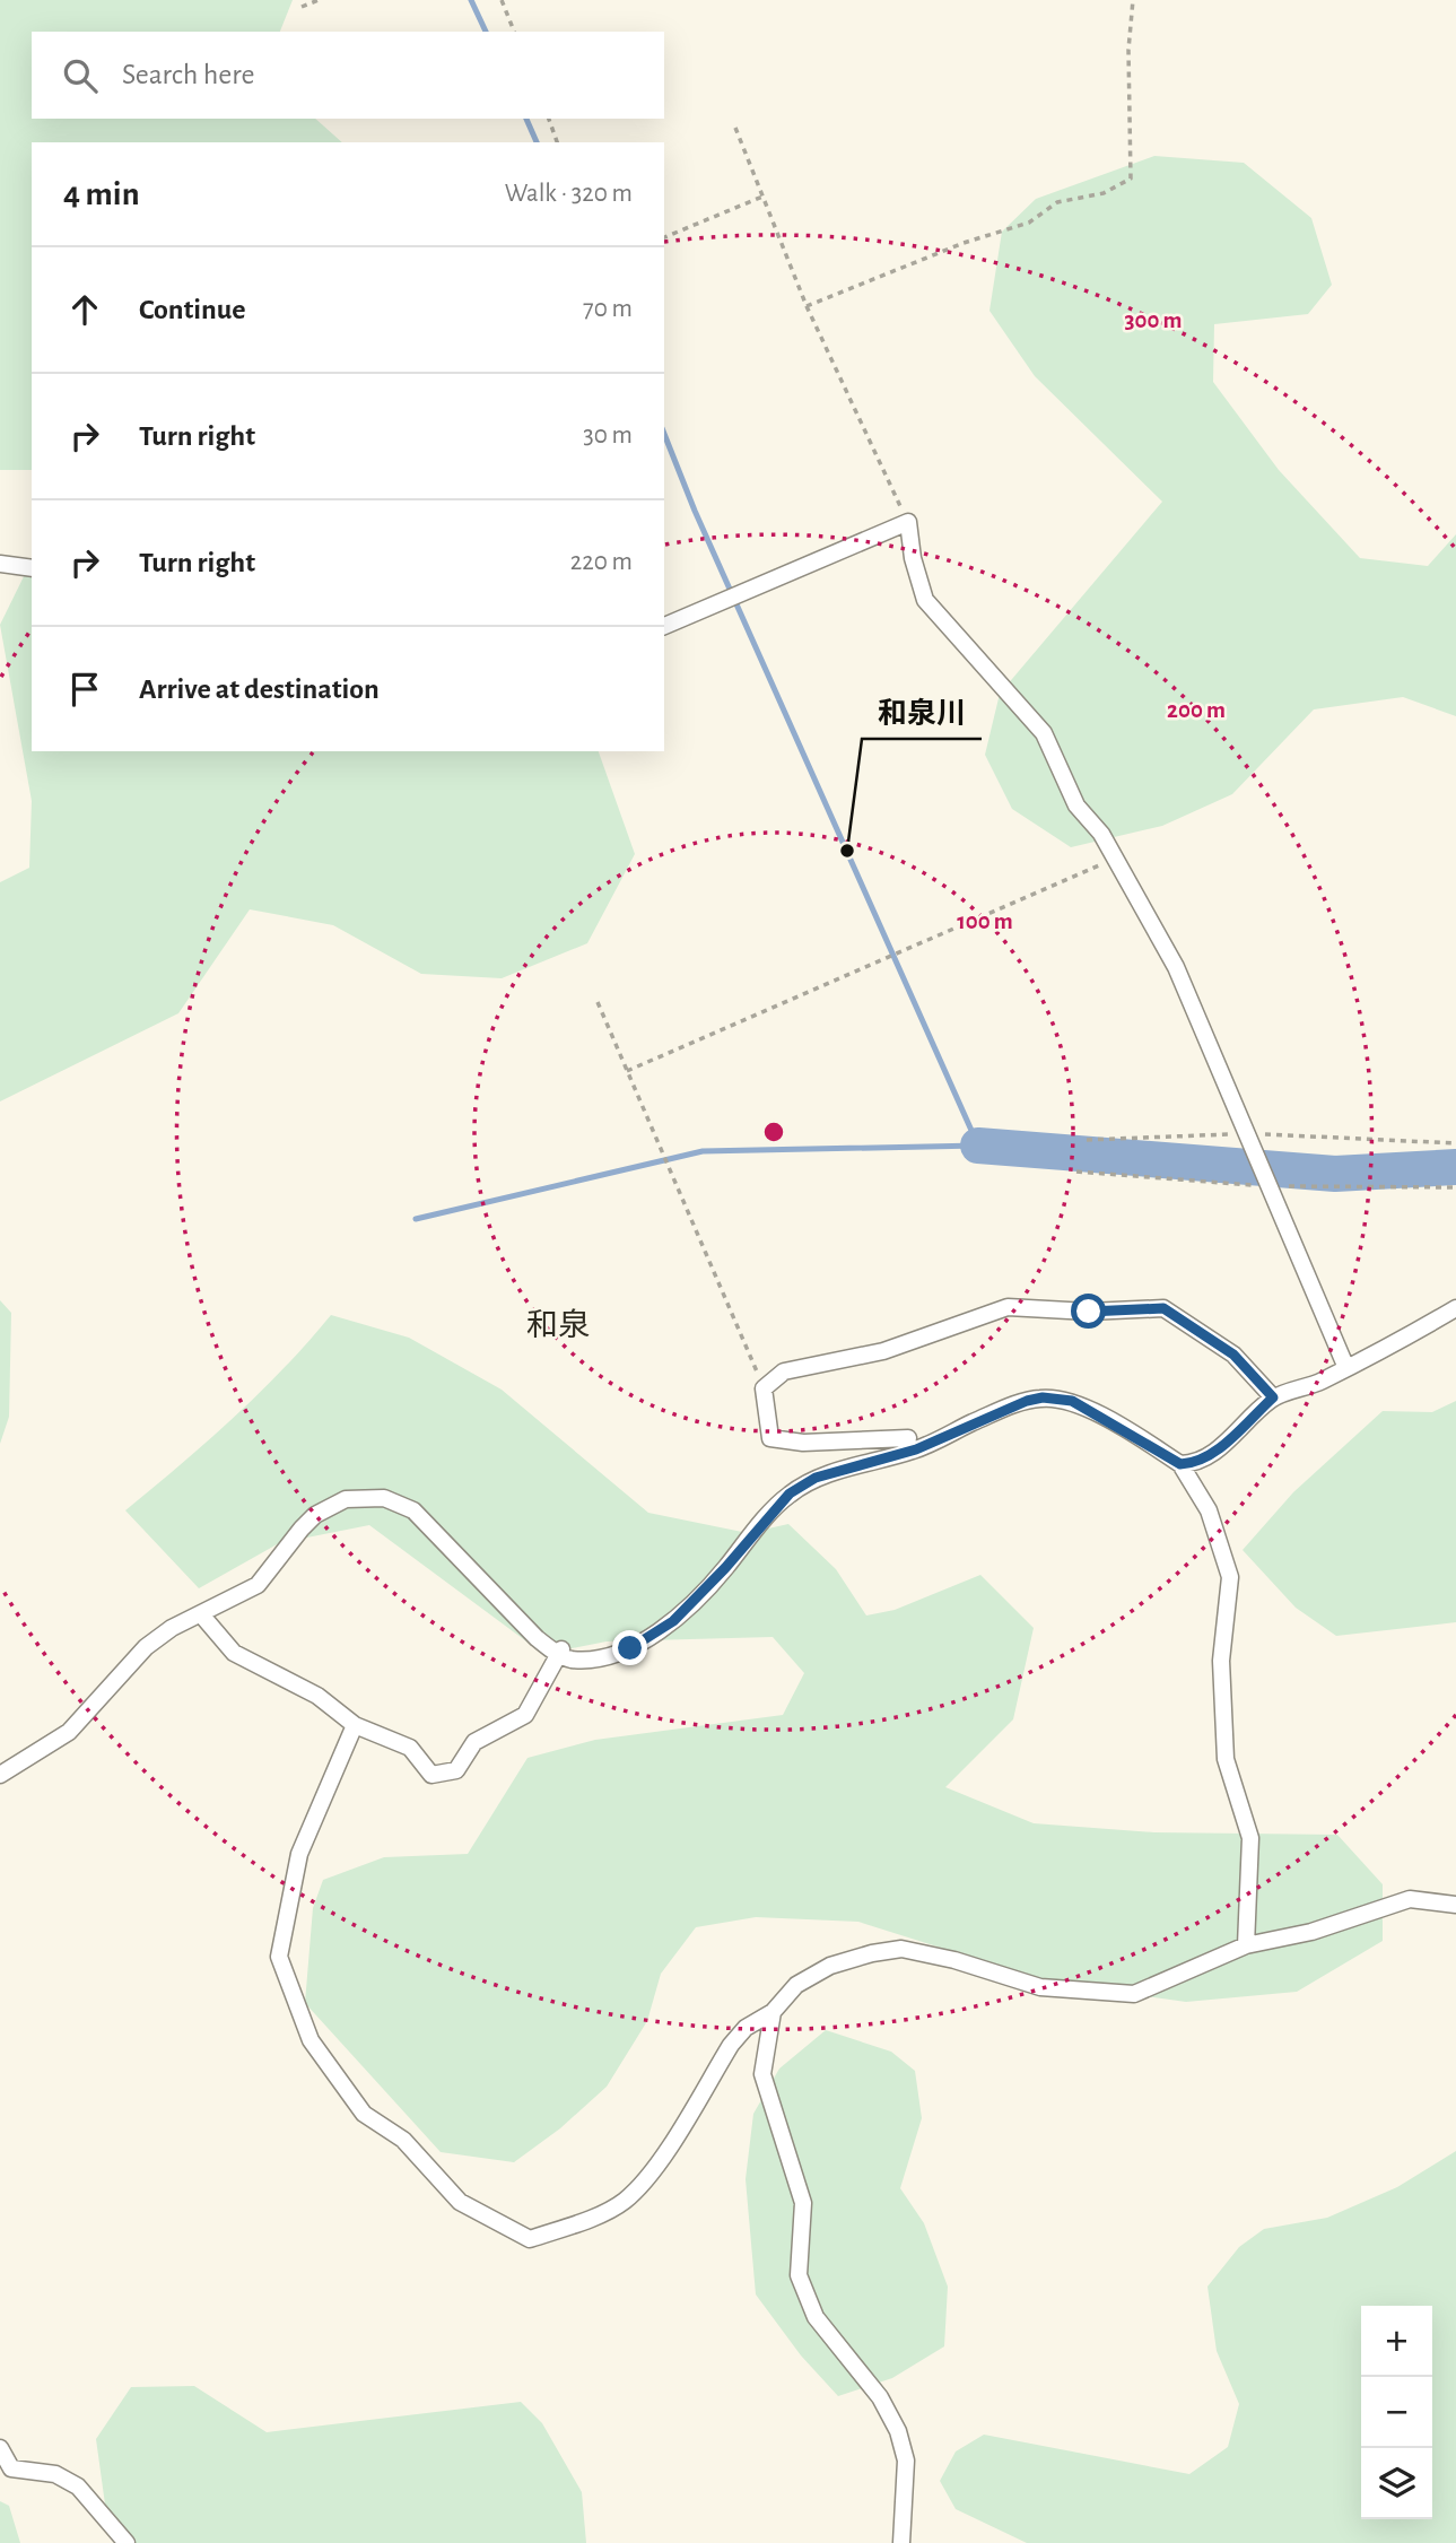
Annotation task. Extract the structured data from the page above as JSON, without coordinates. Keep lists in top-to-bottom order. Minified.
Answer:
{"districts":["和泉"],"places":["和泉川"],"page":{"search":"Search here","heading":["4 min","Walk · 320 m"],"list":[["Continue","70 m"],["Turn right","30 m"],["Turn right","220 m"],"Arrive at destination"],"map_buttons":["+","−"]},"rings":["300 m","200 m","100 m"]}
